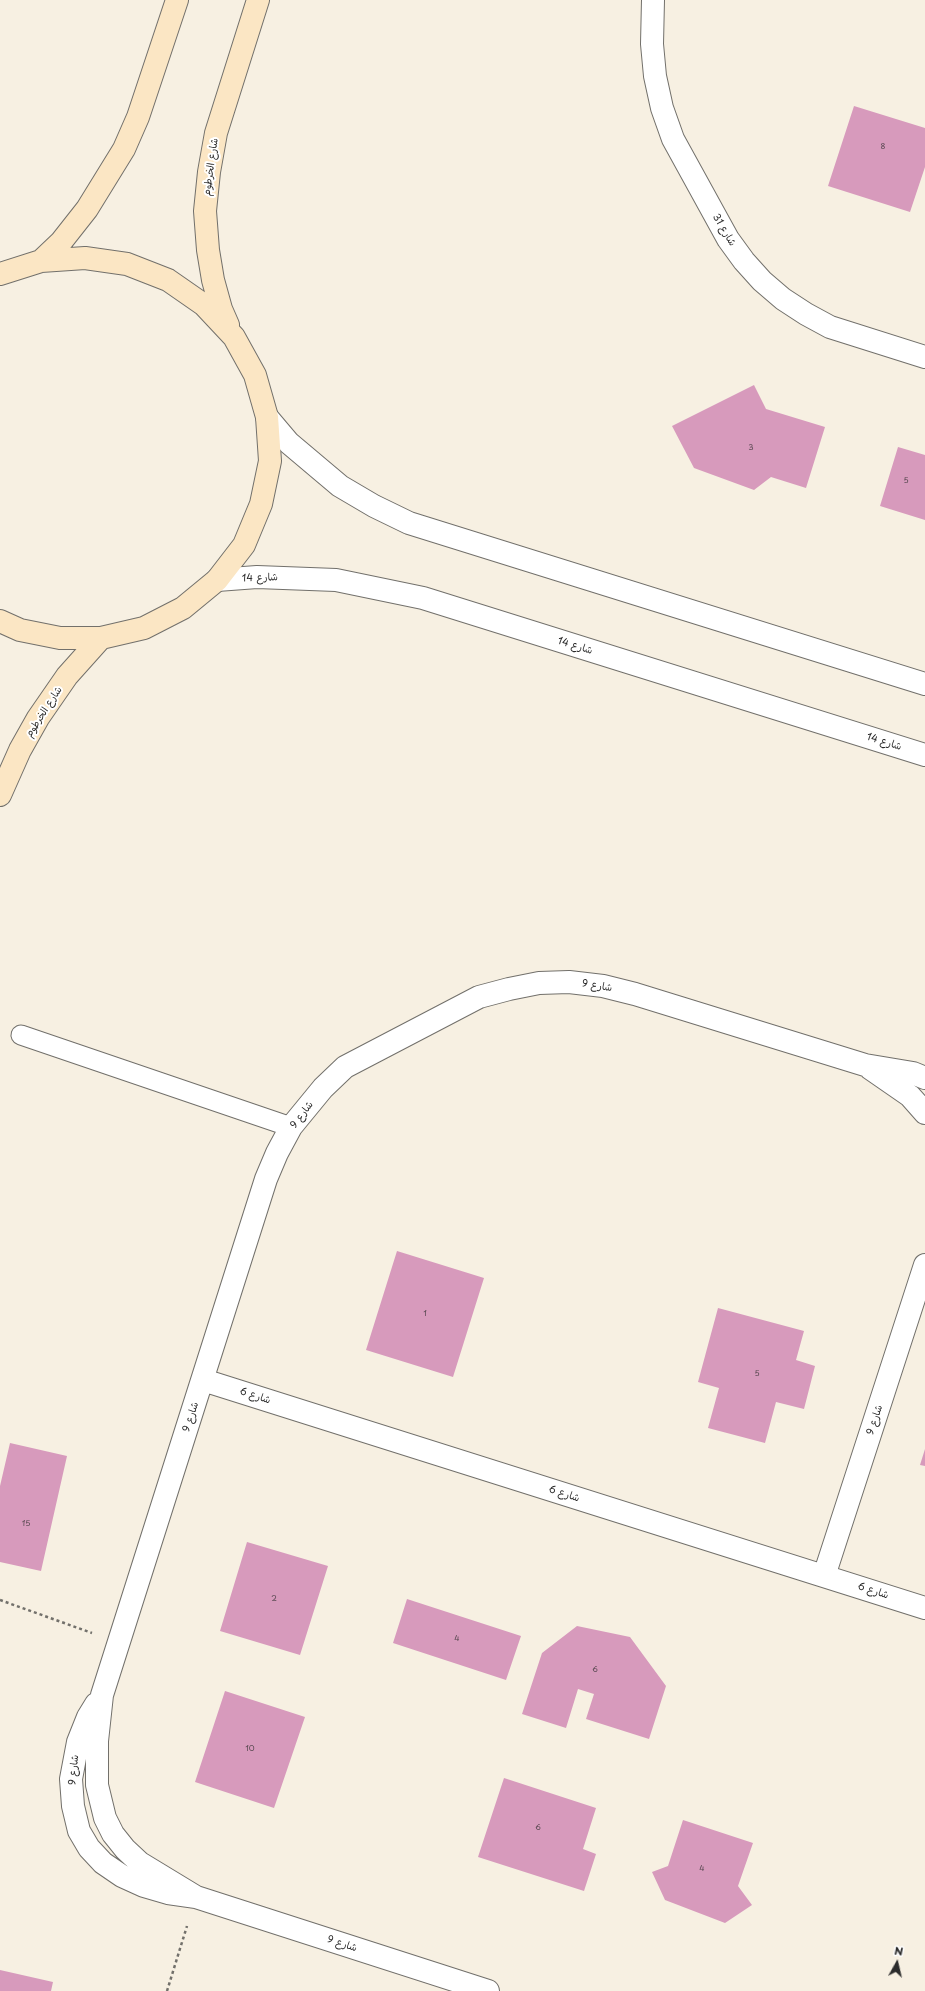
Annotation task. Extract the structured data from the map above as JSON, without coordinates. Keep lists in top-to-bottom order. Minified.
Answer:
{"streets":{"main road":["شارع الخرطوم"],"street":["شارع 31","شارع 14","شارع 9","شارع 6"]},"crossings":[["شارع 9","شارع 6"]],"house_numbers":["8","3","5","1","5","15","2","4","6","10","6","4"],"north":"top"}
